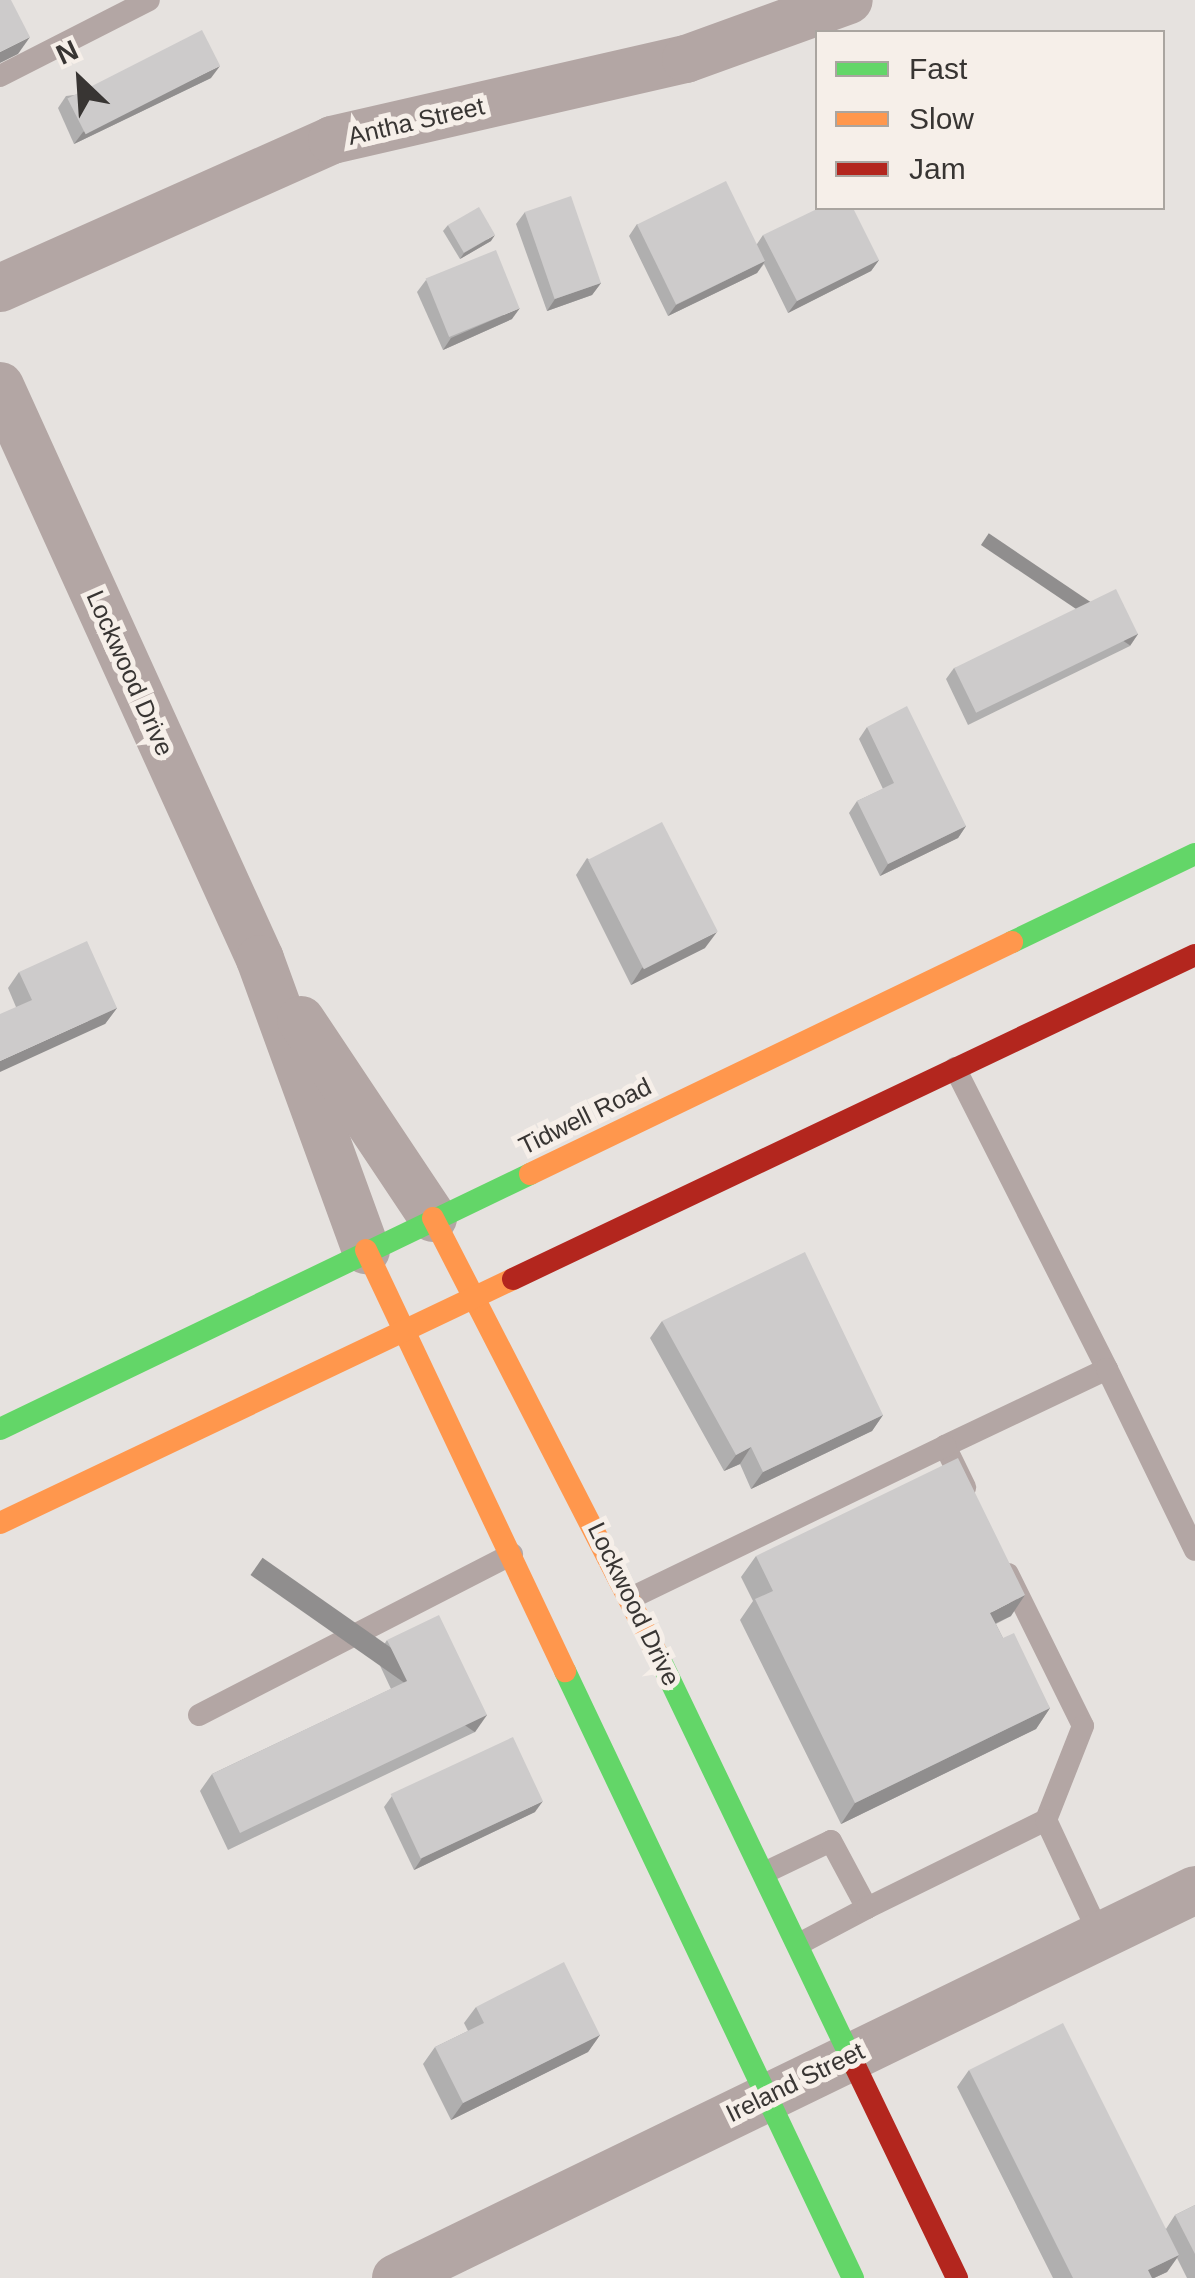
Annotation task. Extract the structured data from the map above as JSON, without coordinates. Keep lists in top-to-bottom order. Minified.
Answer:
{"streets":{"main road":["Lockwood Drive","Tidwell Road"],"street":["Antha Street","Ireland Street"]},"crossings":[["Lockwood Drive","Tidwell Road"],["Lockwood Drive","Ireland Street"]],"legend":["Fast","Slow","Jam"],"north":"top left"}
